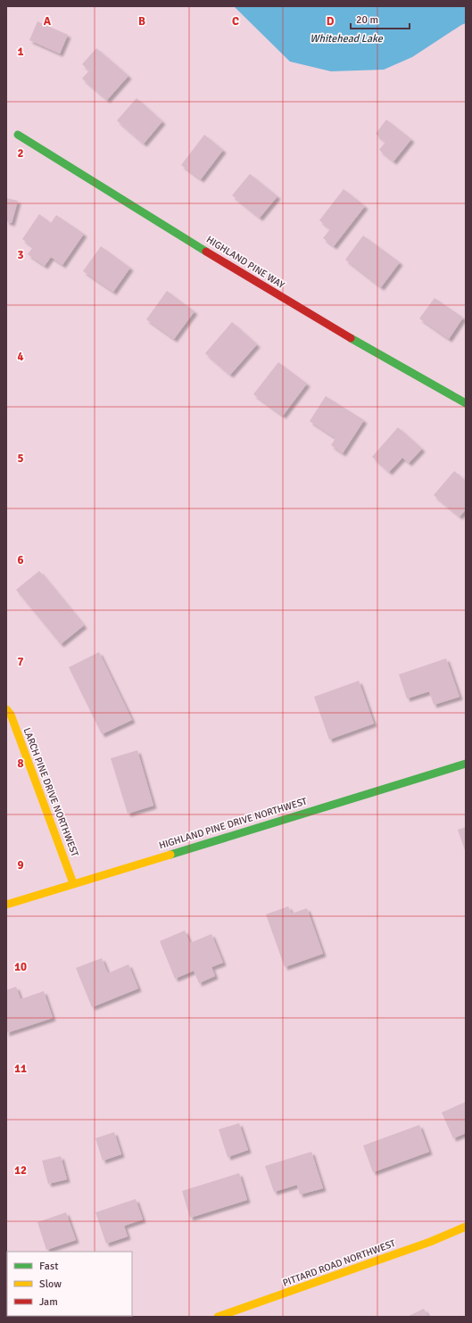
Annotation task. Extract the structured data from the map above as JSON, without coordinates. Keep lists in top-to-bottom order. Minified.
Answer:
{"streets":{"street":["HIGHLAND PINE WAY","LARCH PINE DRIVE NORTHWEST","HIGHLAND PINE DRIVE NORTHWEST","PITTARD ROAD NORTHWEST"]},"crossings":[["LARCH PINE DRIVE NORTHWEST","HIGHLAND PINE DRIVE NORTHWEST"]],"water":["Whitehead Lake"],"legend":["Fast","Slow","Jam"],"scale_bar":"20 m","grid":{"columns":["A","B","C","D"],"rows":["1","2","3","4","5","6","7","8","9","10","11","12"]}}
